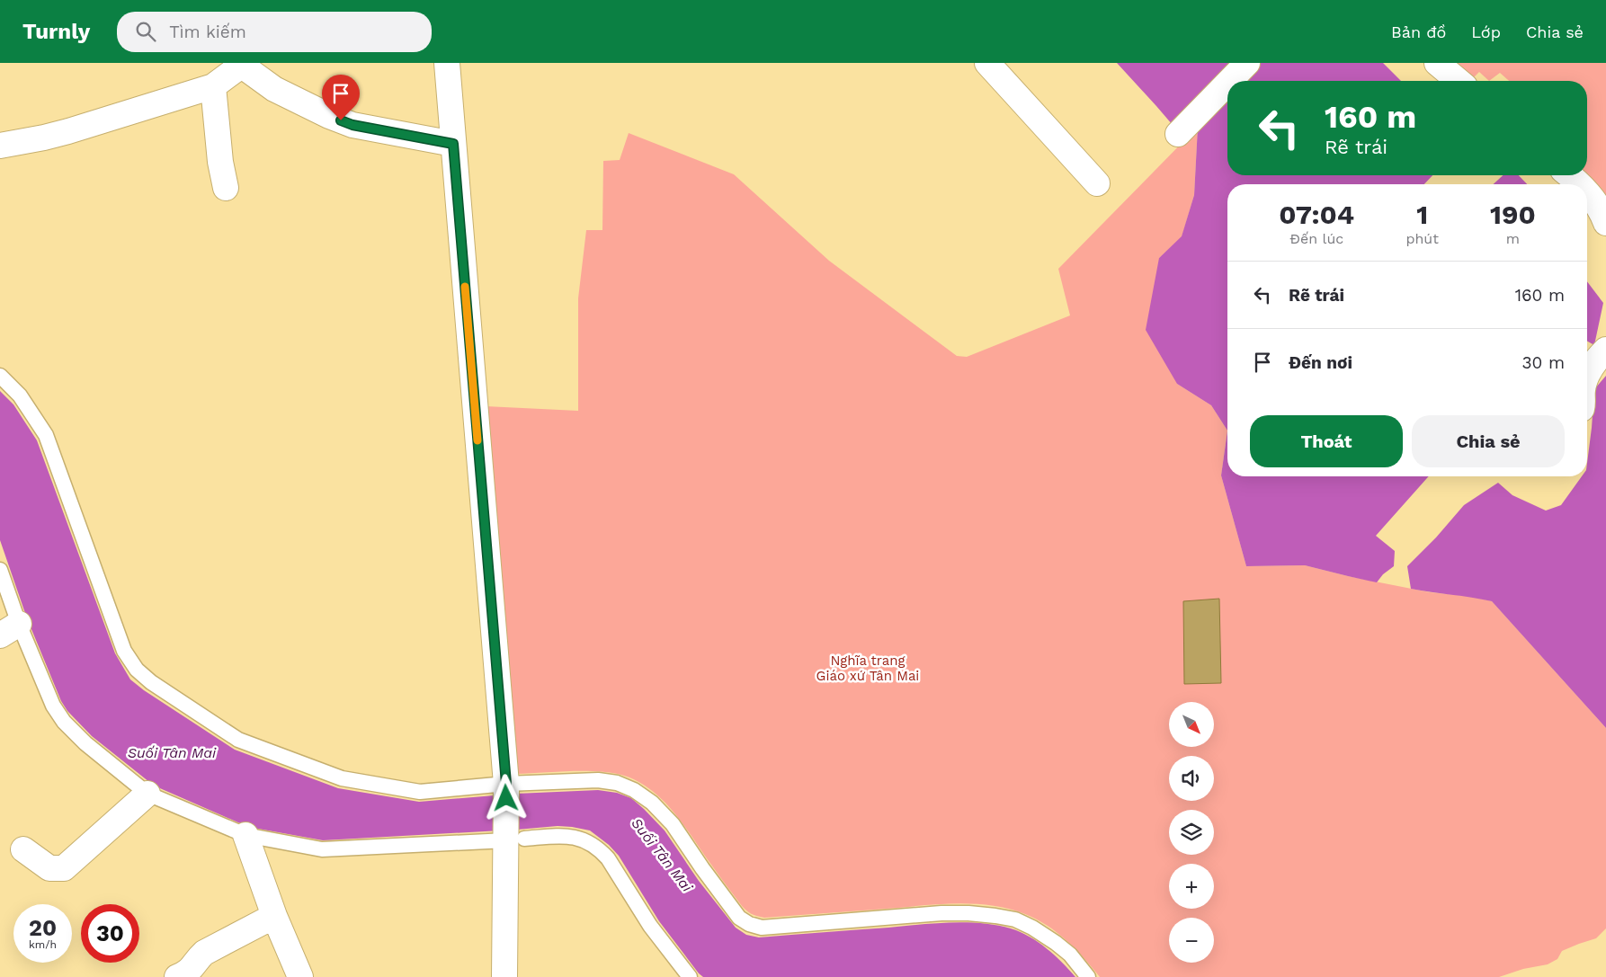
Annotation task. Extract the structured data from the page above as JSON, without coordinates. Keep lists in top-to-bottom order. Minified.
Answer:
{"water":["Suối Tân Mai"],"parks":["Nghĩa trang Giáo xứ Tân Mai"],"north":"bottom right","page":{"header":"Turnly","search":"Tìm kiếm","nav":["Bản đồ","Lớp","Chia sẻ"],"turn":["160 m","Rẽ trái"],"eta":["07:04","Đến lúc","1","phút","190","m"],"list":[{"name":"Rẽ trái","value":"160 m"},{"name":"Đến nơi","value":"30 m"}],"buttons":["Thoát","Chia sẻ"],"map_buttons":["+","−"],"speed":"20 km/h","limit":"30"}}
